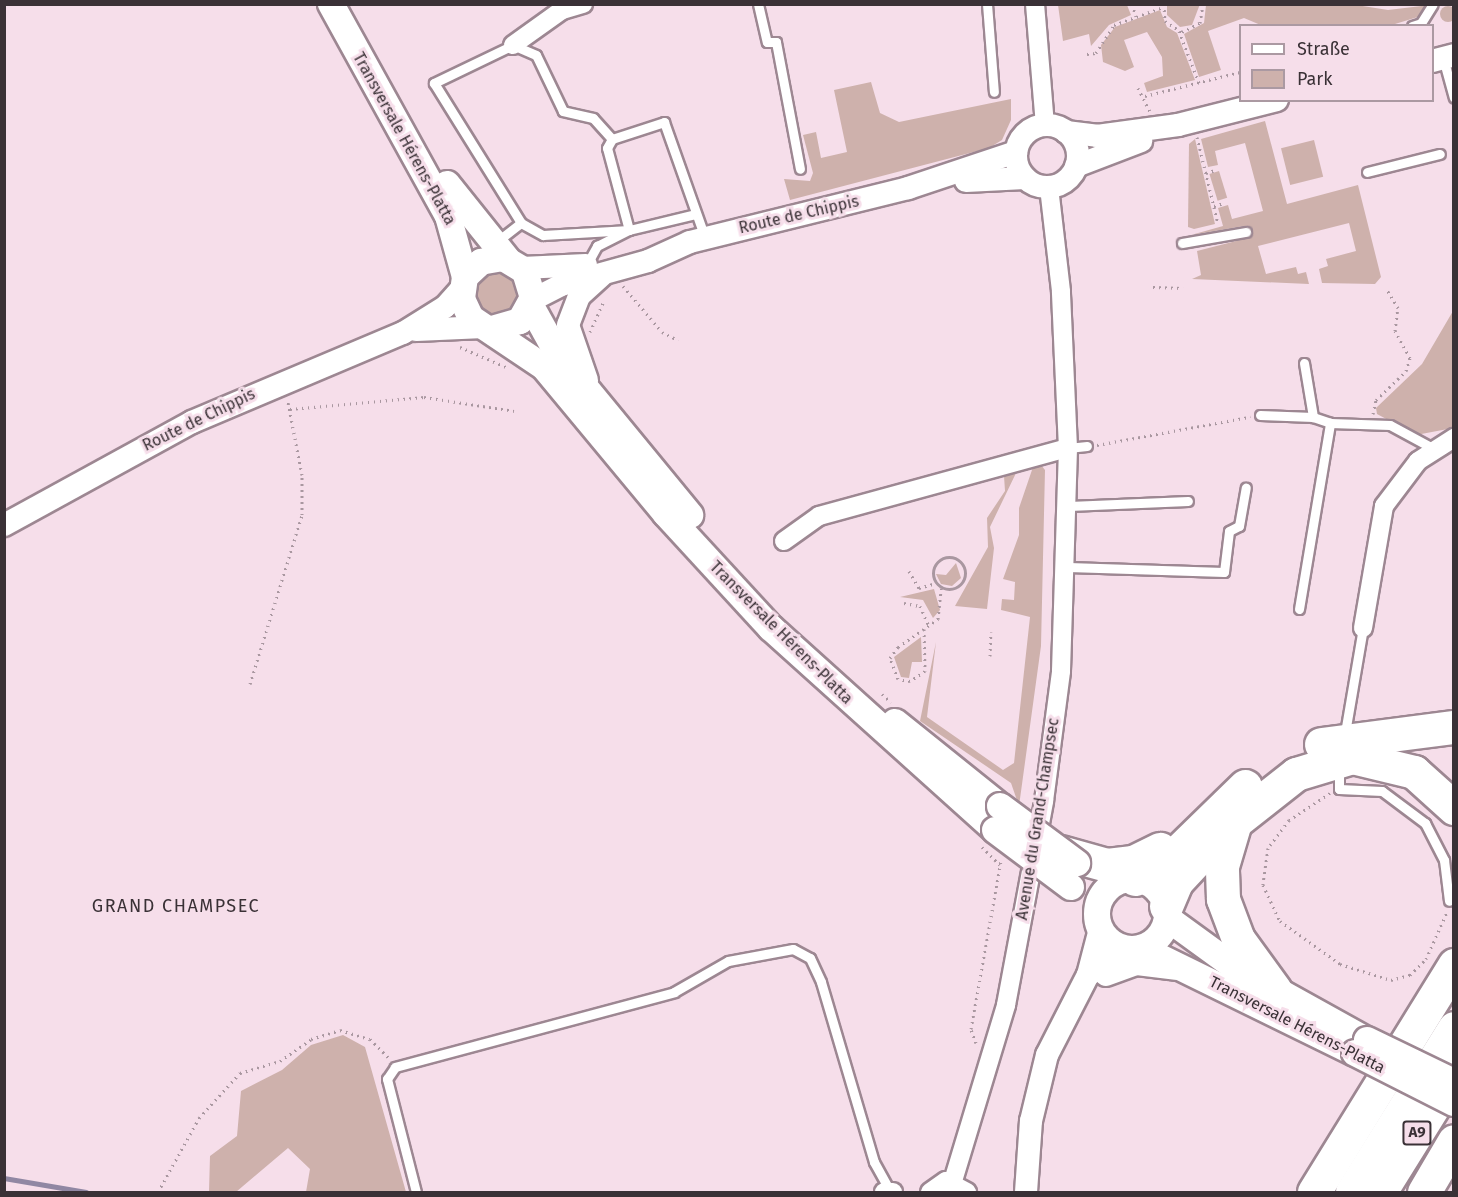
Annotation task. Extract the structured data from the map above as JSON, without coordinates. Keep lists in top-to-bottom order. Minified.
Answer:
{"streets":{"highway":["A9"],"main road":["Transversale Hérens-Platta"],"street":["Route de Chippis","Avenue du Grand-Champsec"]},"crossings":[["Transversale Hérens-Platta","Route de Chippis"],["Route de Chippis","Avenue du Grand-Champsec"]],"districts":["GRAND CHAMPSEC"],"legend":["Straße","Park"]}
